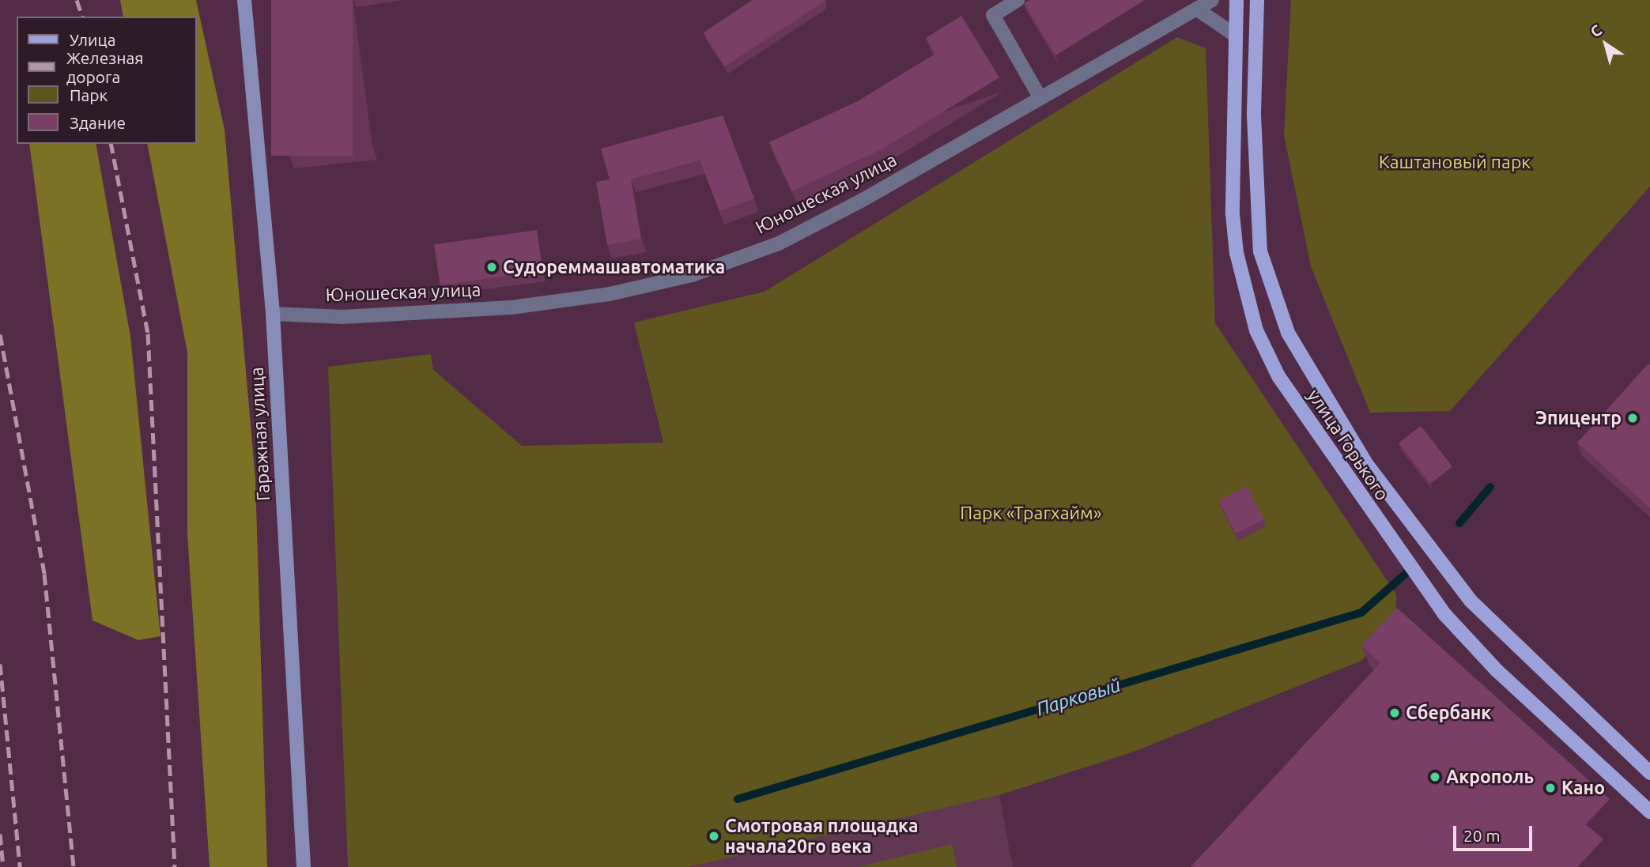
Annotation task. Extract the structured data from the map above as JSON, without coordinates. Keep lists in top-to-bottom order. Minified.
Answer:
{"streets":{"main road":["Гаражная улица","улица Горького"],"street":["Юношеская улица"]},"crossings":[["Юношеская улица","Гаражная улица"]],"water":["Парковый"],"parks":["Каштановый парк","Парк «Трагхайм»"],"places":["Судореммашавтоматика","Эпицентр","Сбербанк","Акрополь","Кано","Смотровая площадка начала20го века"],"legend":["Улица","Железная дорога","Парк","Здание"],"scale_bar":"20 m","north":"top left"}
